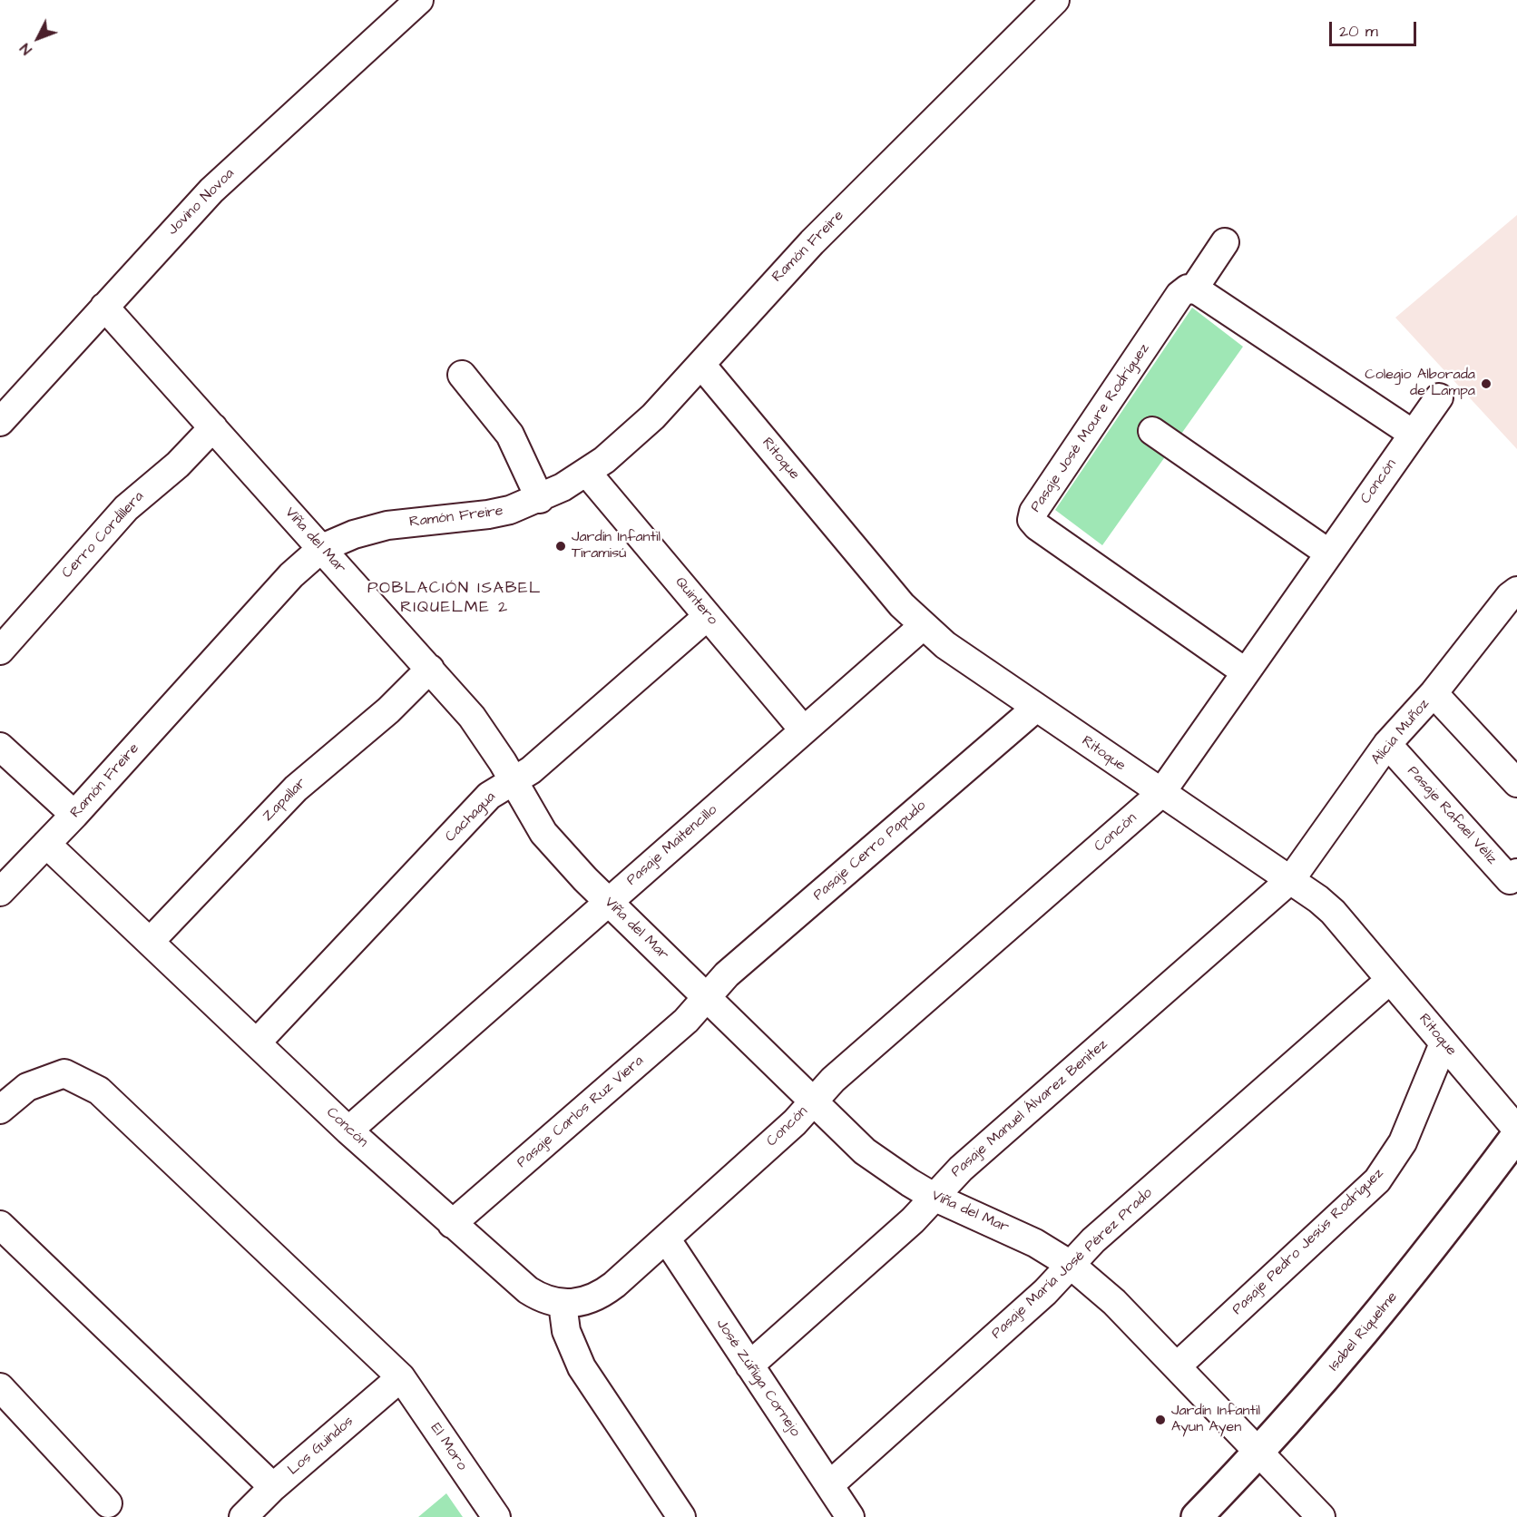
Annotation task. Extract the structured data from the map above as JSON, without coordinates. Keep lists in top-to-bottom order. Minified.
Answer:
{"streets":{"main road":["Isabel Riquelme"],"street":["Jovino Novoa","Ramón Freire","Pasaje José Moure Rodríguez","Ritoque","Concón","Cerro Cordillera","Viña del Mar","Quintero","Alicia Muñoz","Zapallar","Pasaje Rafael Véliz","Cachagua","Pasaje Maitencillo","Pasaje Cerro Papudo","Pasaje Manuel Álvarez Benitez","Pasaje Carlos Ruz Viera","Pasaje Pedro Jesús Rodríguez","Pasaje María José Pérez Prado","José Zúñiga Cornejo","Los Guindos","El Moro"]},"crossings":[["Jovino Novoa","Viña del Mar"],["Ramón Freire","Ritoque"],["Ramón Freire","Concón"],["Ramón Freire","Viña del Mar"],["Ramón Freire","Quintero"],["Pasaje José Moure Rodríguez","Concón"],["Ritoque","Concón"],["Ritoque","Alicia Muñoz"],["Ritoque","Pasaje Maitencillo"],["Ritoque","Pasaje Cerro Papudo"],["Ritoque","Pasaje Manuel Álvarez Benitez"],["Ritoque","Pasaje Pedro Jesús Rodríguez"],["Ritoque","Pasaje María José Pérez Prado"],["Concón","Viña del Mar"],["Concón","Zapallar"],["Concón","Cachagua"],["Concón","Pasaje Maitencillo"],["Concón","Pasaje Carlos Ruz Viera"],["Concón","José Zúñiga Cornejo"],["Cerro Cordillera","Viña del Mar"],["Viña del Mar","Zapallar"],["Viña del Mar","Cachagua"],["Viña del Mar","Pasaje Maitencillo"],["Viña del Mar","Pasaje Cerro Papudo"],["Viña del Mar","Pasaje Manuel Álvarez Benitez"],["Viña del Mar","Pasaje Carlos Ruz Viera"],["Viña del Mar","Pasaje Pedro Jesús Rodríguez"],["Viña del Mar","Pasaje María José Pérez Prado"],["Viña del Mar","Isabel Riquelme"],["Quintero","Cachagua"],["Quintero","Pasaje Maitencillo"],["Alicia Muñoz","Pasaje Rafael Véliz"],["Alicia Muñoz","Pasaje Manuel Álvarez Benitez"],["Pasaje Cerro Papudo","Pasaje Carlos Ruz Viera"],["Pasaje Manuel Álvarez Benitez","José Zúñiga Cornejo"],["Pasaje María José Pérez Prado","José Zúñiga Cornejo"],["Los Guindos","El Moro"]],"districts":["POBLACIÓN ISABEL RIQUELME 2"],"places":["Colegio Alborada de Lampa","Jardín Infantil Tiramisú","Jardín Infantil Ayun Ayen"],"scale_bar":"20 m","north":"bottom left"}
